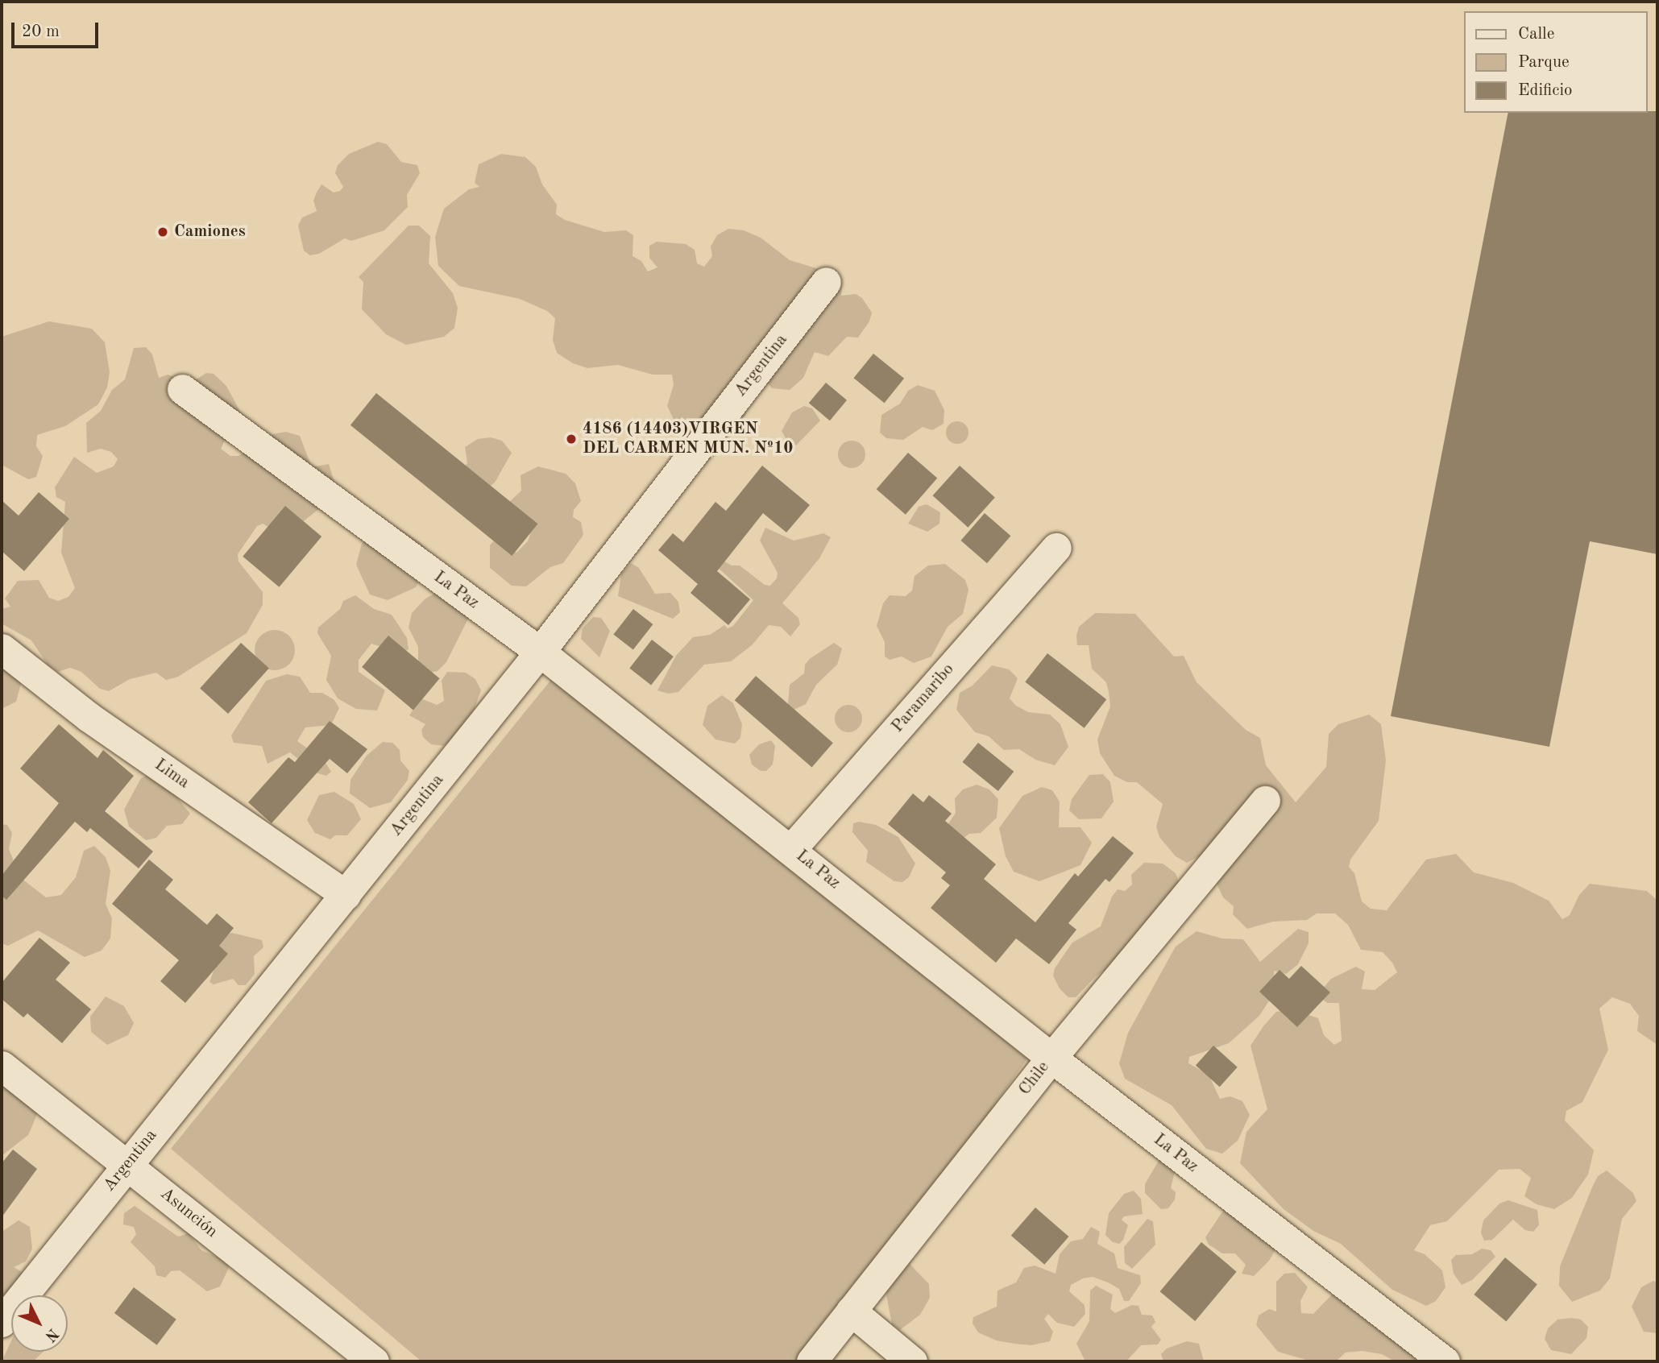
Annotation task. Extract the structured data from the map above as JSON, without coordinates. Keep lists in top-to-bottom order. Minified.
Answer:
{"streets":{"street":["Argentina","La Paz","Paramaribo","Lima","Chile","Asunción"]},"crossings":[["Argentina","La Paz"],["Argentina","Lima"],["Argentina","Asunción"],["La Paz","Paramaribo"],["La Paz","Chile"]],"places":["Camiones","4186 (14403)VIRGEN DEL CARMEN MUN. Nº10"],"legend":["Calle","Parque","Edificio"],"scale_bar":"20 m","north":"bottom right"}
